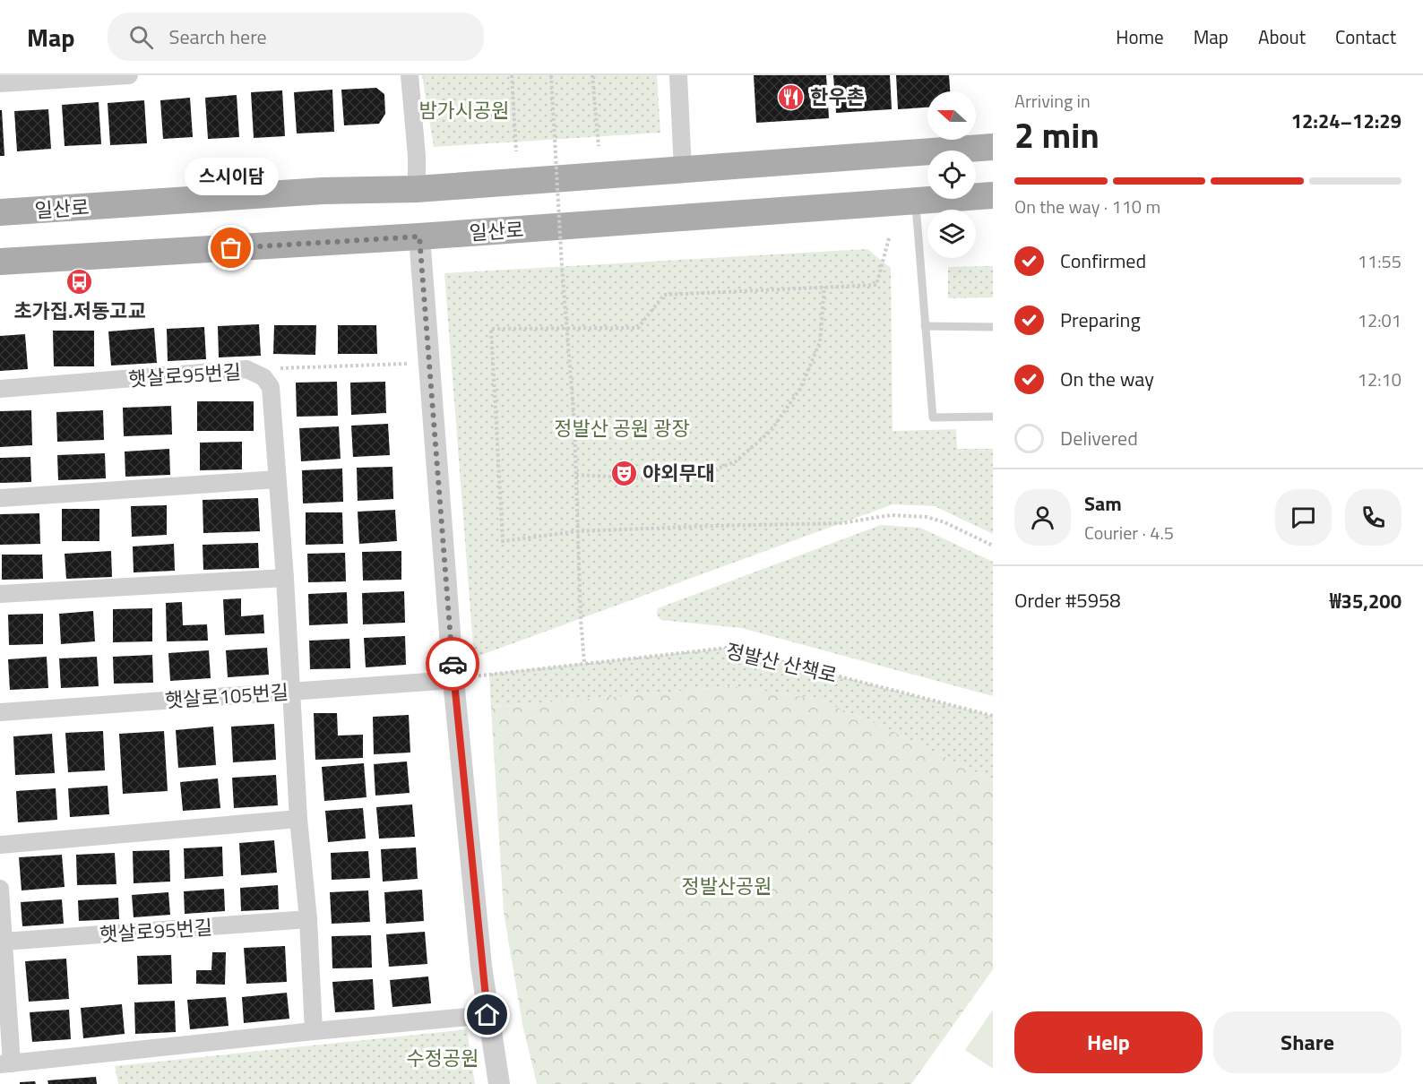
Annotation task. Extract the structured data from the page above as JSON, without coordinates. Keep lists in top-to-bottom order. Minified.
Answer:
{"streets":{"main road":["일산로"],"street":["햇살로95번길","햇살로105번길"],"path":["정발산 산책로"]},"crossings":[["햇살로95번길","햇살로105번길"],["정발산 산책로","햇살로105번길"]],"parks":["밤가시공원","정발산 공원 광장","정발산공원","수정공원"],"places":{"restaurant":["한우촌"],"other":["스시이담"],"bus stop":["초가집.저동고교"],"theatre":["야외무대"]},"north":"left","page":{"header":"Map","search":"Search here","nav":["Home","Map","About","Contact"],"heading":["2 min","Arriving in","12:24–12:29"],"panel":["Sam","Courier · 4.5","Order #5958","₩35,200"],"bubble":"스시이담","bar":"On the way · 110 m","list":[["Confirmed","11:55"],["Preparing","12:01"],["On the way","12:10"],"Delivered"],"buttons":["Help","Share"]}}
